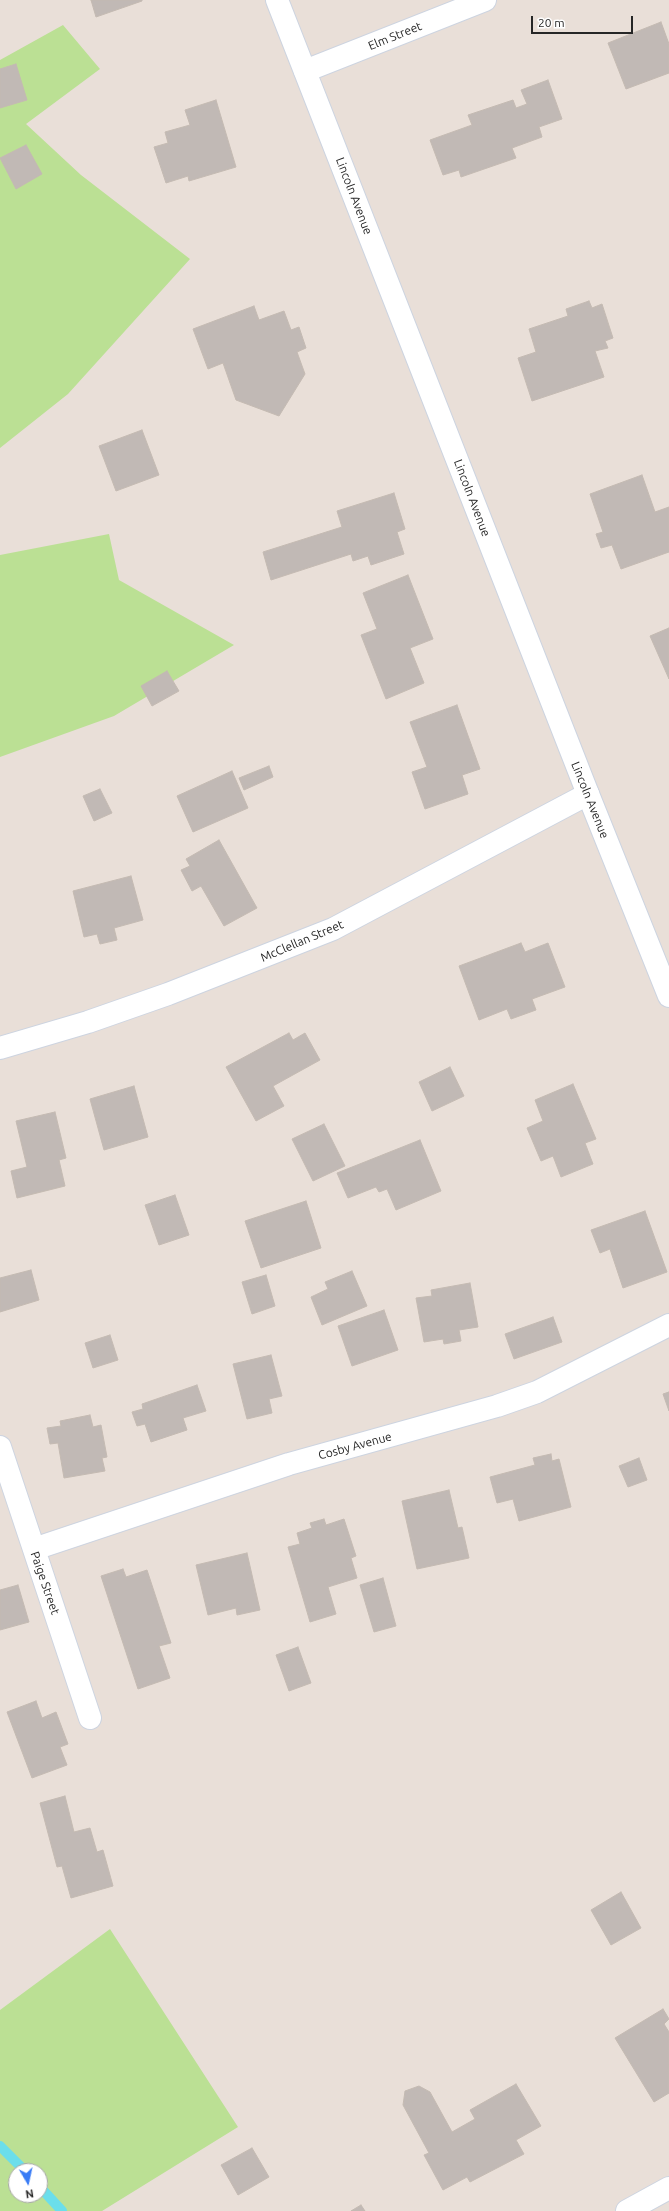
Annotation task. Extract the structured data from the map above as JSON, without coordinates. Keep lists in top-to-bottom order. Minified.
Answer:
{"streets":{"street":["Elm Street","Lincoln Avenue","McClellan Street","Cosby Avenue","Paige Street"]},"crossings":[["Elm Street","Lincoln Avenue"],["Lincoln Avenue","McClellan Street"],["Cosby Avenue","Paige Street"]],"scale_bar":"20 m","north":"bottom"}
